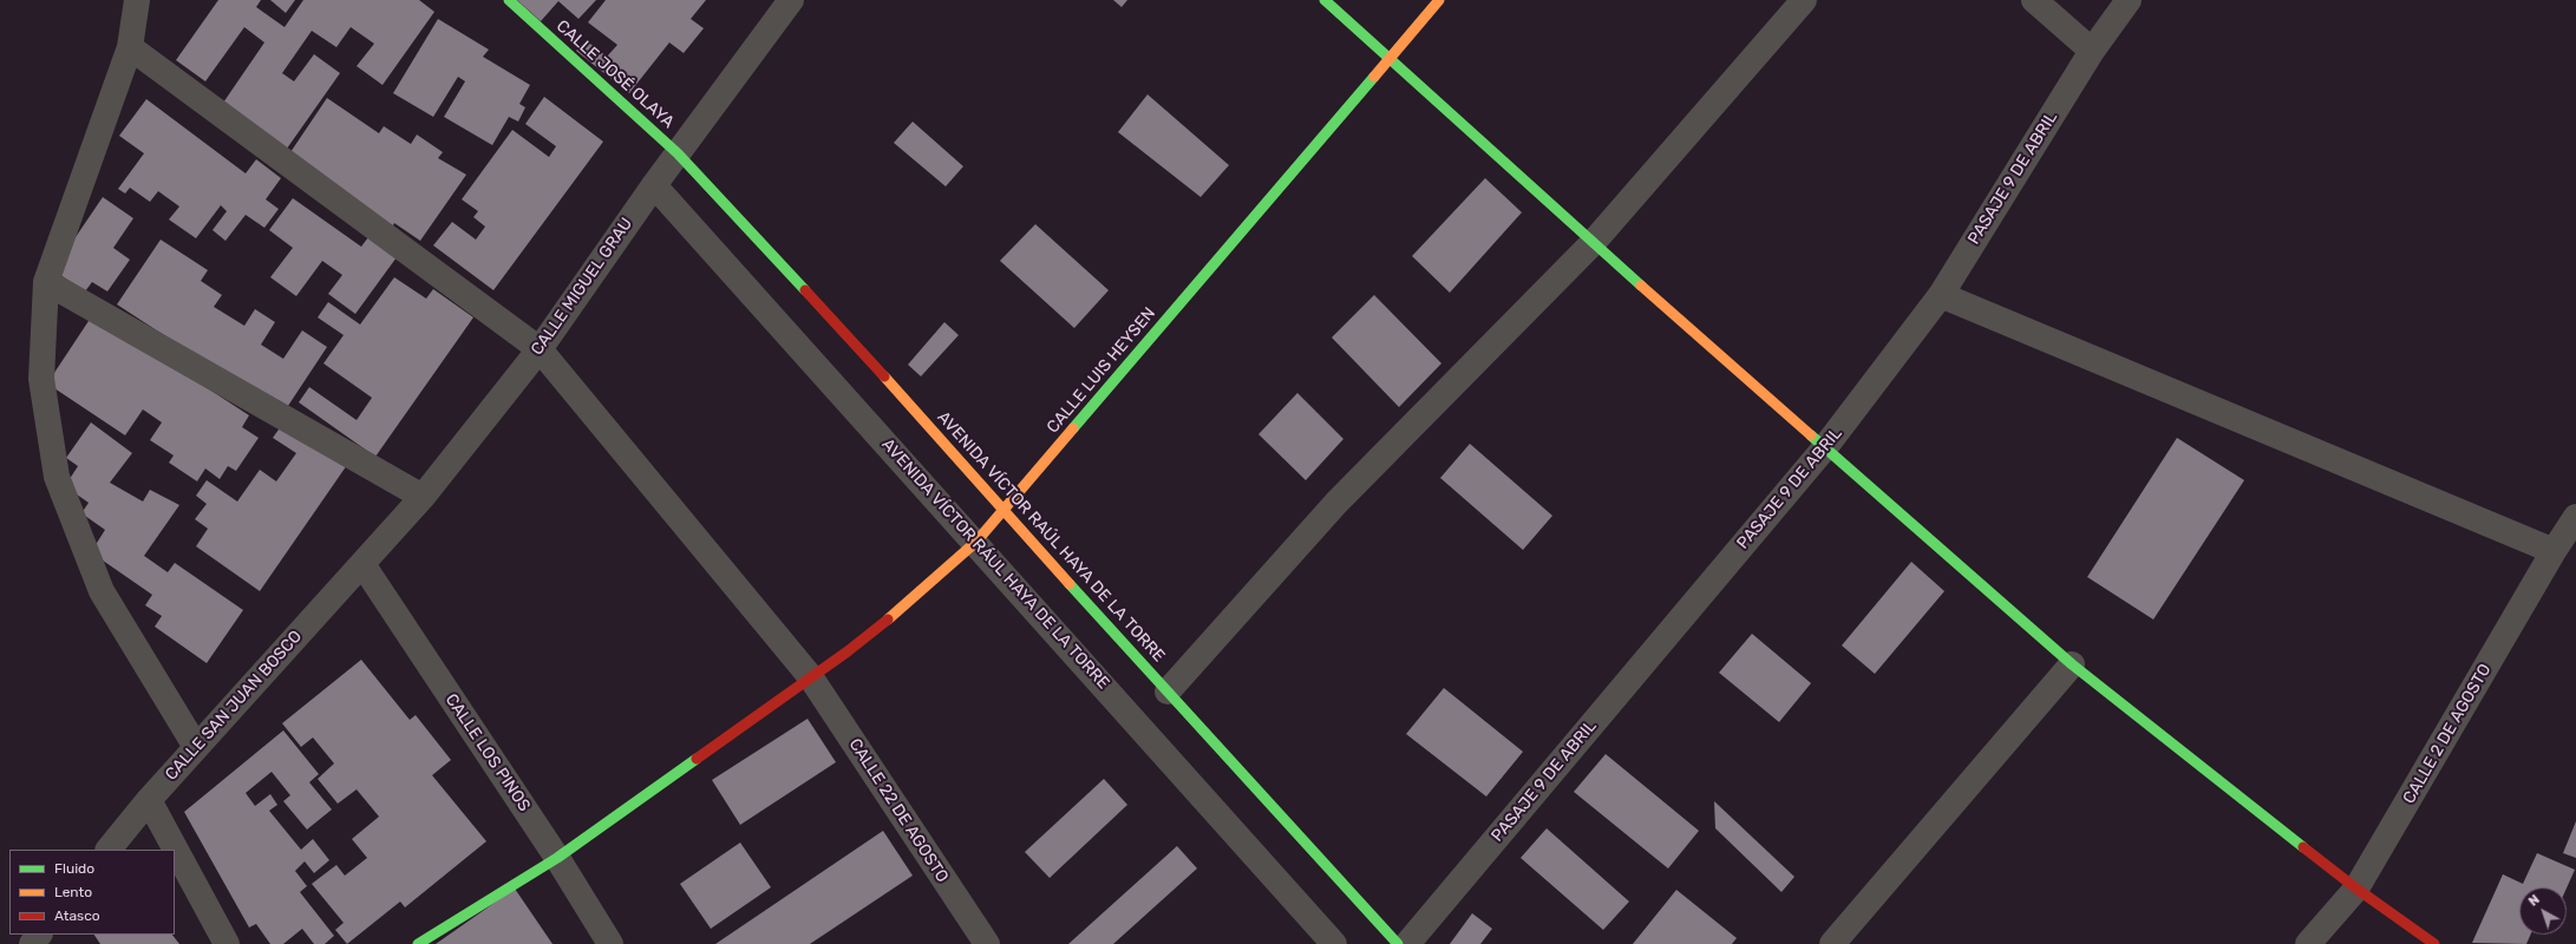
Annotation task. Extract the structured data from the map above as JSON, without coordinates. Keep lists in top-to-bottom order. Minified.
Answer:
{"streets":{"street":["CALLE JOSÉ OLAYA","PASAJE 9 DE ABRIL","CALLE MIGUEL GRAU","CALLE LUIS HEYSEN","AVENIDA VÍCTOR RAÚL HAYA DE LA TORRE","AVENIDA VÍCTOR RÁUL HAYA DE LA TORRE","CALLE SAN JUAN BOSCO","CALLE 2 DE AGOSTO","CALLE LOS PINOS","CALLE 22 DE AGOSTO"]},"crossings":[["CALLE JOSÉ OLAYA","CALLE MIGUEL GRAU"],["CALLE JOSÉ OLAYA","AVENIDA VÍCTOR RAÚL HAYA DE LA TORRE"],["CALLE MIGUEL GRAU","AVENIDA VÍCTOR RAÚL HAYA DE LA TORRE"],["CALLE MIGUEL GRAU","AVENIDA VÍCTOR RÁUL HAYA DE LA TORRE"],["CALLE MIGUEL GRAU","CALLE SAN JUAN BOSCO"],["CALLE MIGUEL GRAU","CALLE LOS PINOS"],["CALLE MIGUEL GRAU","CALLE 22 DE AGOSTO"],["CALLE LUIS HEYSEN","AVENIDA VÍCTOR RAÚL HAYA DE LA TORRE"],["CALLE LUIS HEYSEN","AVENIDA VÍCTOR RÁUL HAYA DE LA TORRE"],["CALLE LUIS HEYSEN","CALLE LOS PINOS"],["CALLE LUIS HEYSEN","CALLE 22 DE AGOSTO"],["CALLE SAN JUAN BOSCO","CALLE LOS PINOS"]],"legend":["Fluido","Lento","Atasco"],"north":"top left"}
